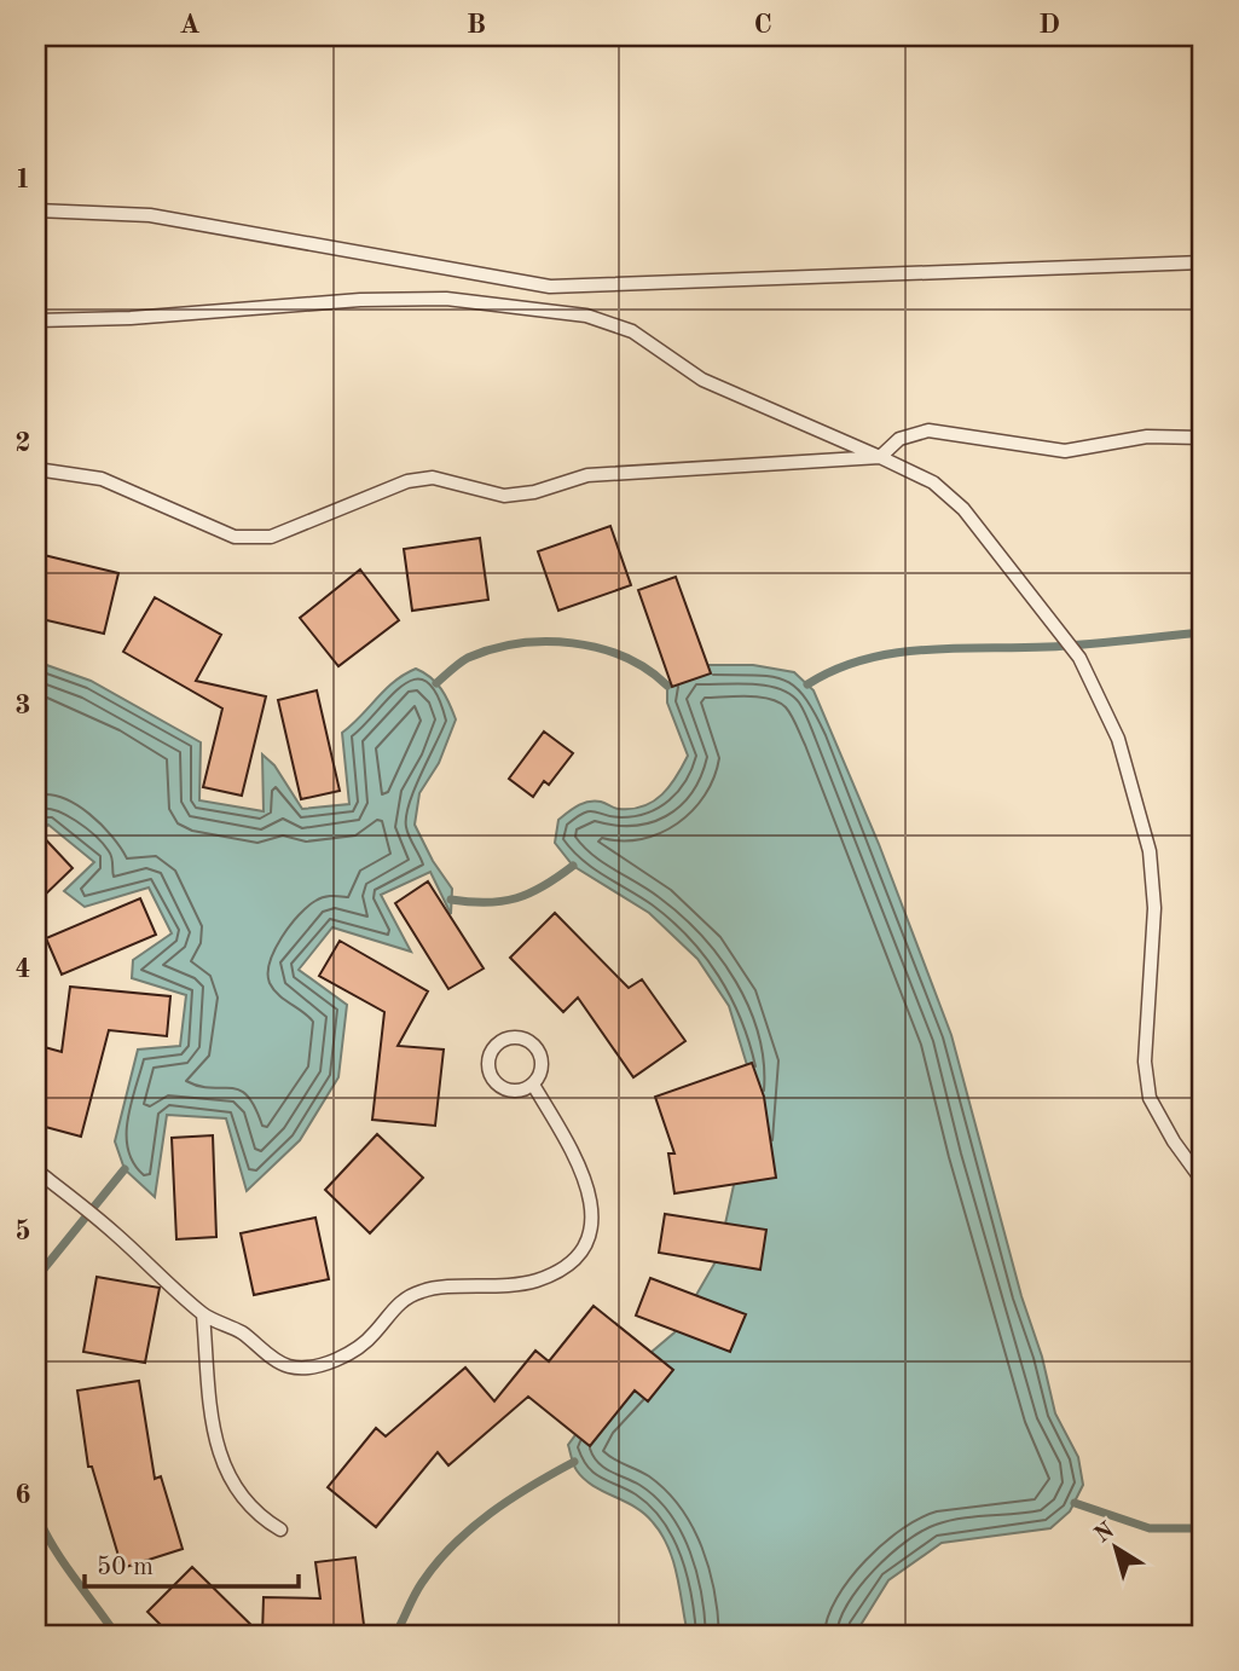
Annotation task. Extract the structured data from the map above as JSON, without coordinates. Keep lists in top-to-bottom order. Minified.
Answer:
{"scale_bar":"50 m","north":"top left","grid":{"columns":["A","B","C","D"],"rows":["1","2","3","4","5","6"]}}
